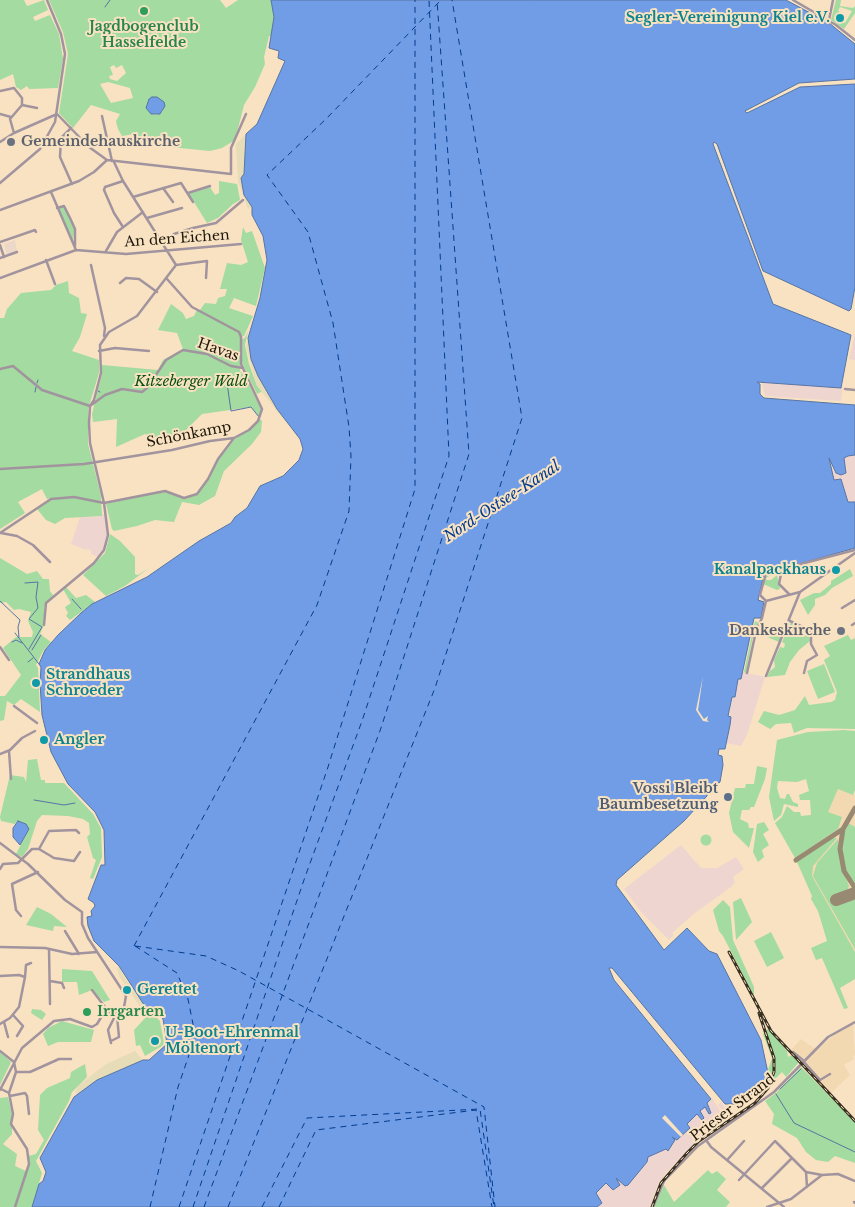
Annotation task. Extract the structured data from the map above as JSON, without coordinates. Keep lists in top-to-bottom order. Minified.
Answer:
{"streets":{"street":["An den Eichen","Havas","Schönkamp","Prieser Strand"]},"crossings":[["Havas","Schönkamp"]],"water":["Nord-Ostsee-Kanal"],"parks":["Kitzeberger Wald"],"places":["Jagdbogenclub Hasselfelde","Segler-Vereinigung Kiel e.V.","Gemeindehauskirche","Kanalpackhaus","Dankeskirche","Strandhaus Schroeder","Angler","Vossi Bleibt Baumbesetzung","Gerettet","Irrgarten","U-Boot-Ehrenmal Möltenort"]}
